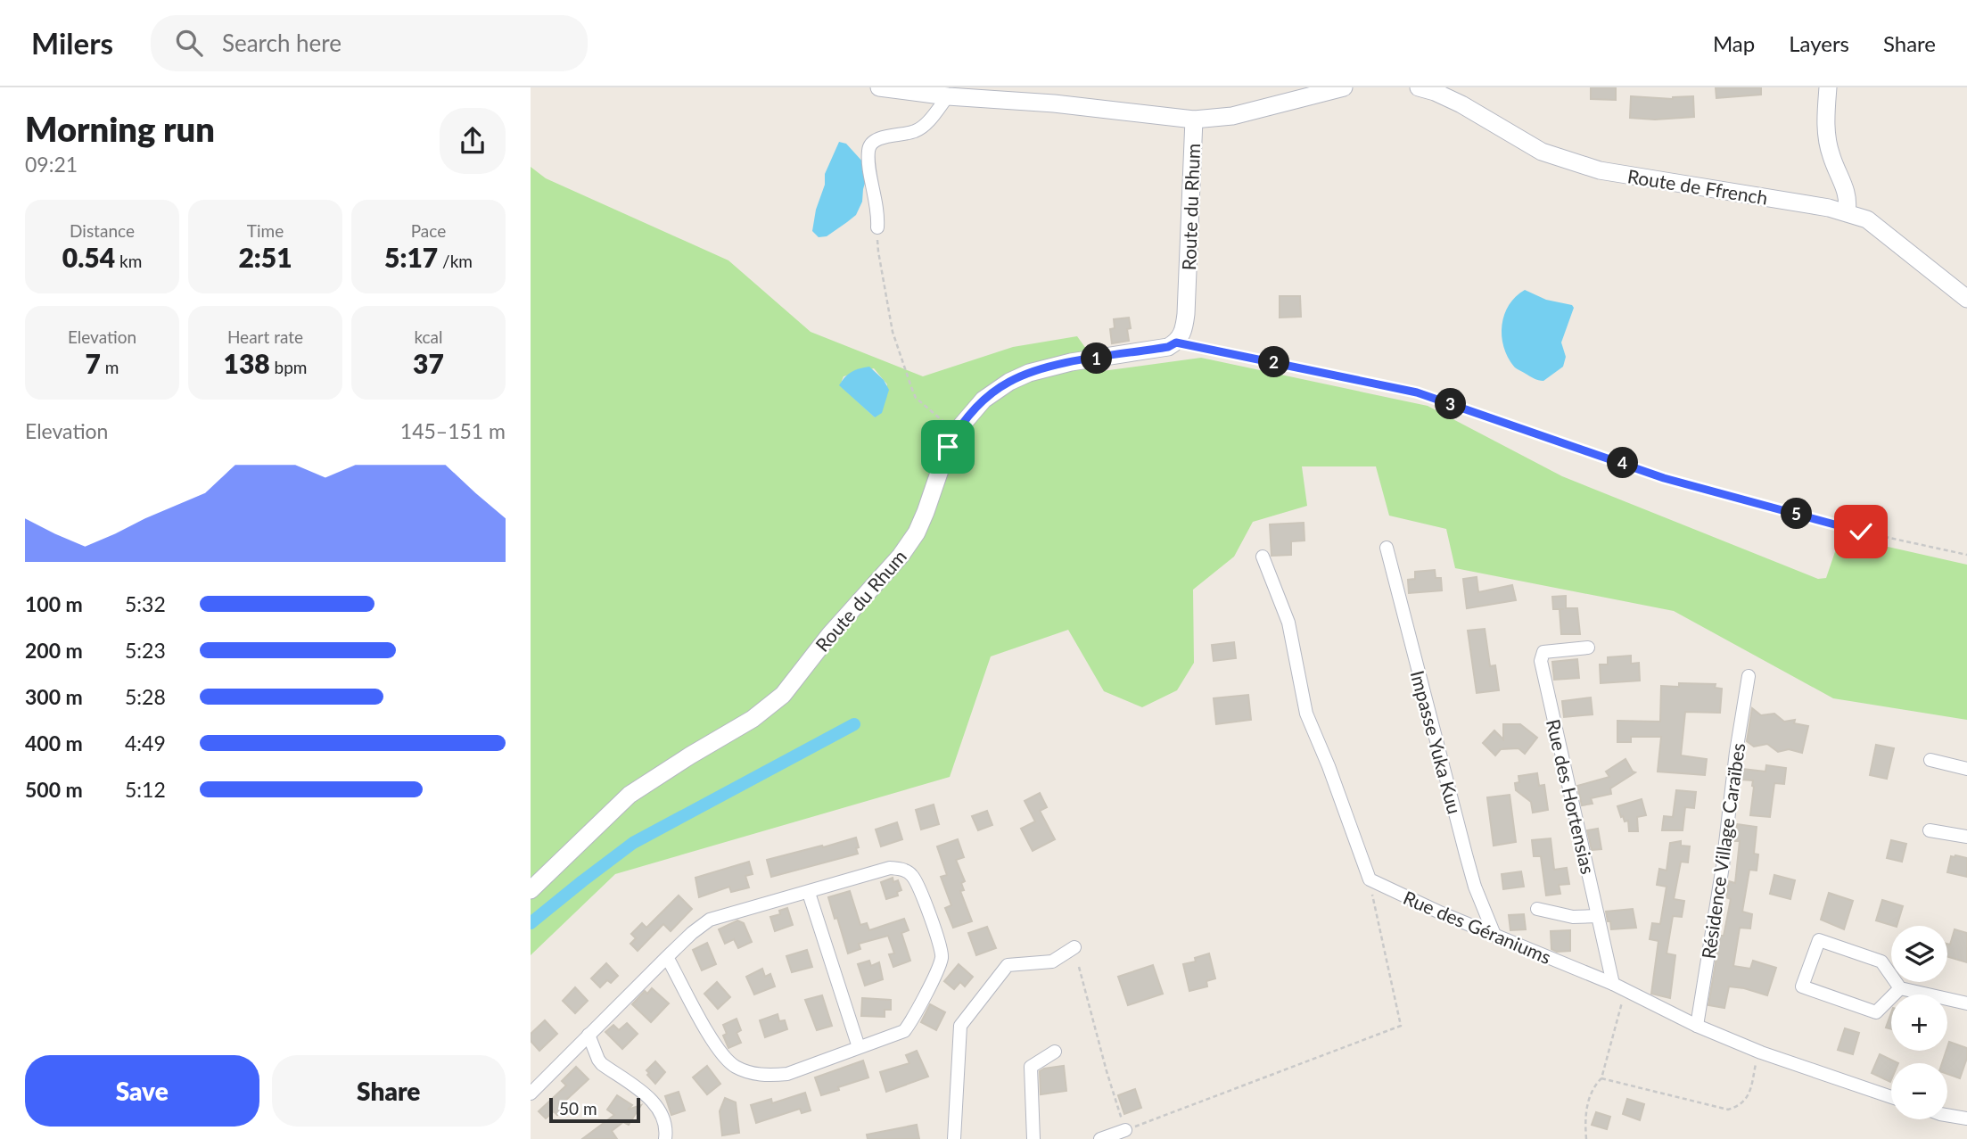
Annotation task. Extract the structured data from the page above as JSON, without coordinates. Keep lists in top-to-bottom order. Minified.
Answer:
{"streets":{"street":["Route de Ffrench","Route du Rhum","Impasse Yuka Kuu","Rue des Hortensias","Résidence Village Caraïbes","Rue des Géraniums"]},"crossings":[["Impasse Yuka Kuu","Rue des Géraniums"],["Rue des Hortensias","Rue des Géraniums"],["Résidence Village Caraïbes","Rue des Géraniums"]],"scale_bar":"50 m","page":{"header":"Milers","search":"Search here","nav":["Map","Layers","Share"],"heading":["Morning run","09:21"],"stats":[["Distance","0.54 km"],["Time","2:51"],["Pace","5:17 /km"],["Elevation","7 m"],["Heart rate","138 bpm"],["kcal","37"]],"pins":["1","2","3","4","5"],"chart":["Elevation","145–151 m"],"list":[{"name":"100 m","note":"5:32"},{"name":"200 m","note":"5:23"},{"name":"300 m","note":"5:28"},{"name":"400 m","note":"4:49"},{"name":"500 m","note":"5:12"}],"map_buttons":["+","−"],"buttons":["Save","Share"],"scale":"50 m"}}
